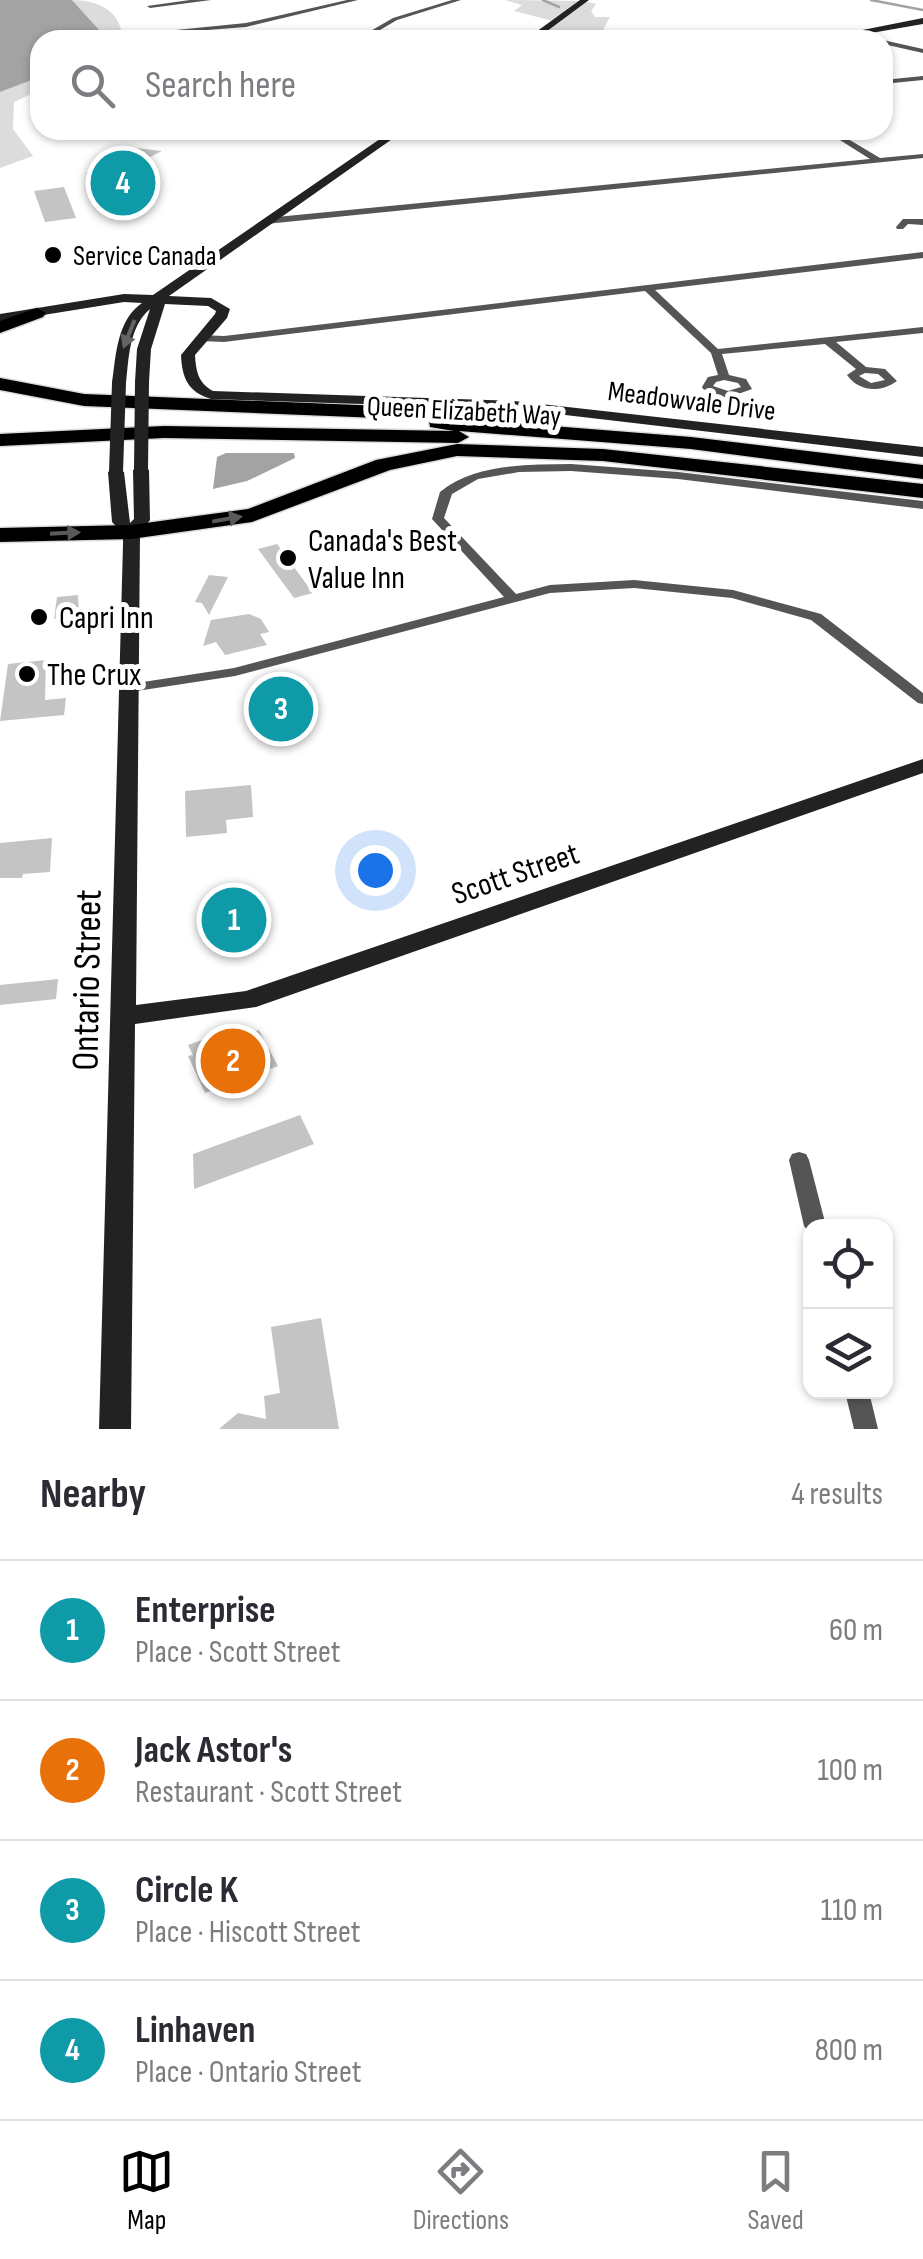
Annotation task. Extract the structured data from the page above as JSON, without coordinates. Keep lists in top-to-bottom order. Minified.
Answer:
{"streets":{"highway":["Queen Elizabeth Way"],"main road":["Meadowvale Drive","Scott Street","Ontario Street"]},"crossings":[["Meadowvale Drive","Ontario Street"],["Scott Street","Ontario Street"]],"places":["Service Canada","Canada's Best Value Inn","Capri Inn","The Crux"],"page":{"search":"Search here","pins":["4","3","1","2"],"heading":["Nearby","4 results"],"list":[{"mark":"1","name":"Enterprise","note":"Place · Scott Street","value":"60 m"},{"mark":"2","name":"Jack Astor's","note":"Restaurant · Scott Street","value":"100 m"},{"mark":"3","name":"Circle K","note":"Place · Hiscott Street","value":"110 m"},{"mark":"4","name":"Linhaven","note":"Place · Ontario Street","value":"800 m"}],"nav":["Map","Directions","Saved"]}}
